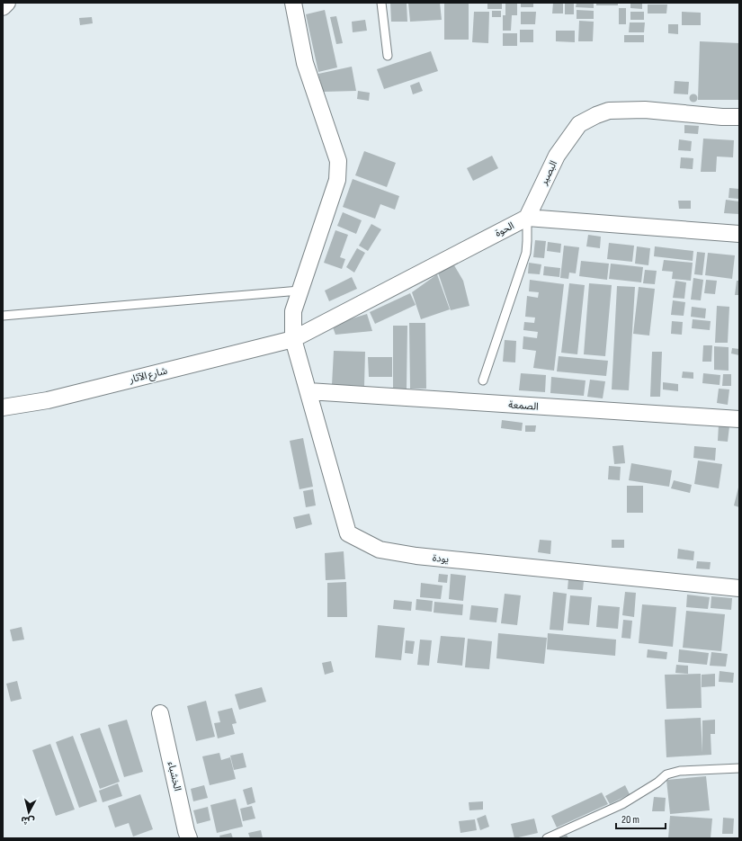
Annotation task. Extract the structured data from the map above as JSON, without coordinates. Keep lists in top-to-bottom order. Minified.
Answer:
{"streets":{"street":["البصير","الحوة","شارع الآثار","الصمعة","يودة","الخشباء"]},"crossings":[["البصير","الحوة"],["الحوة","شارع الآثار"],["الحوة","يودة"],["شارع الآثار","يودة"],["الصمعة","يودة"]],"scale_bar":"20 m","north":"bottom"}
